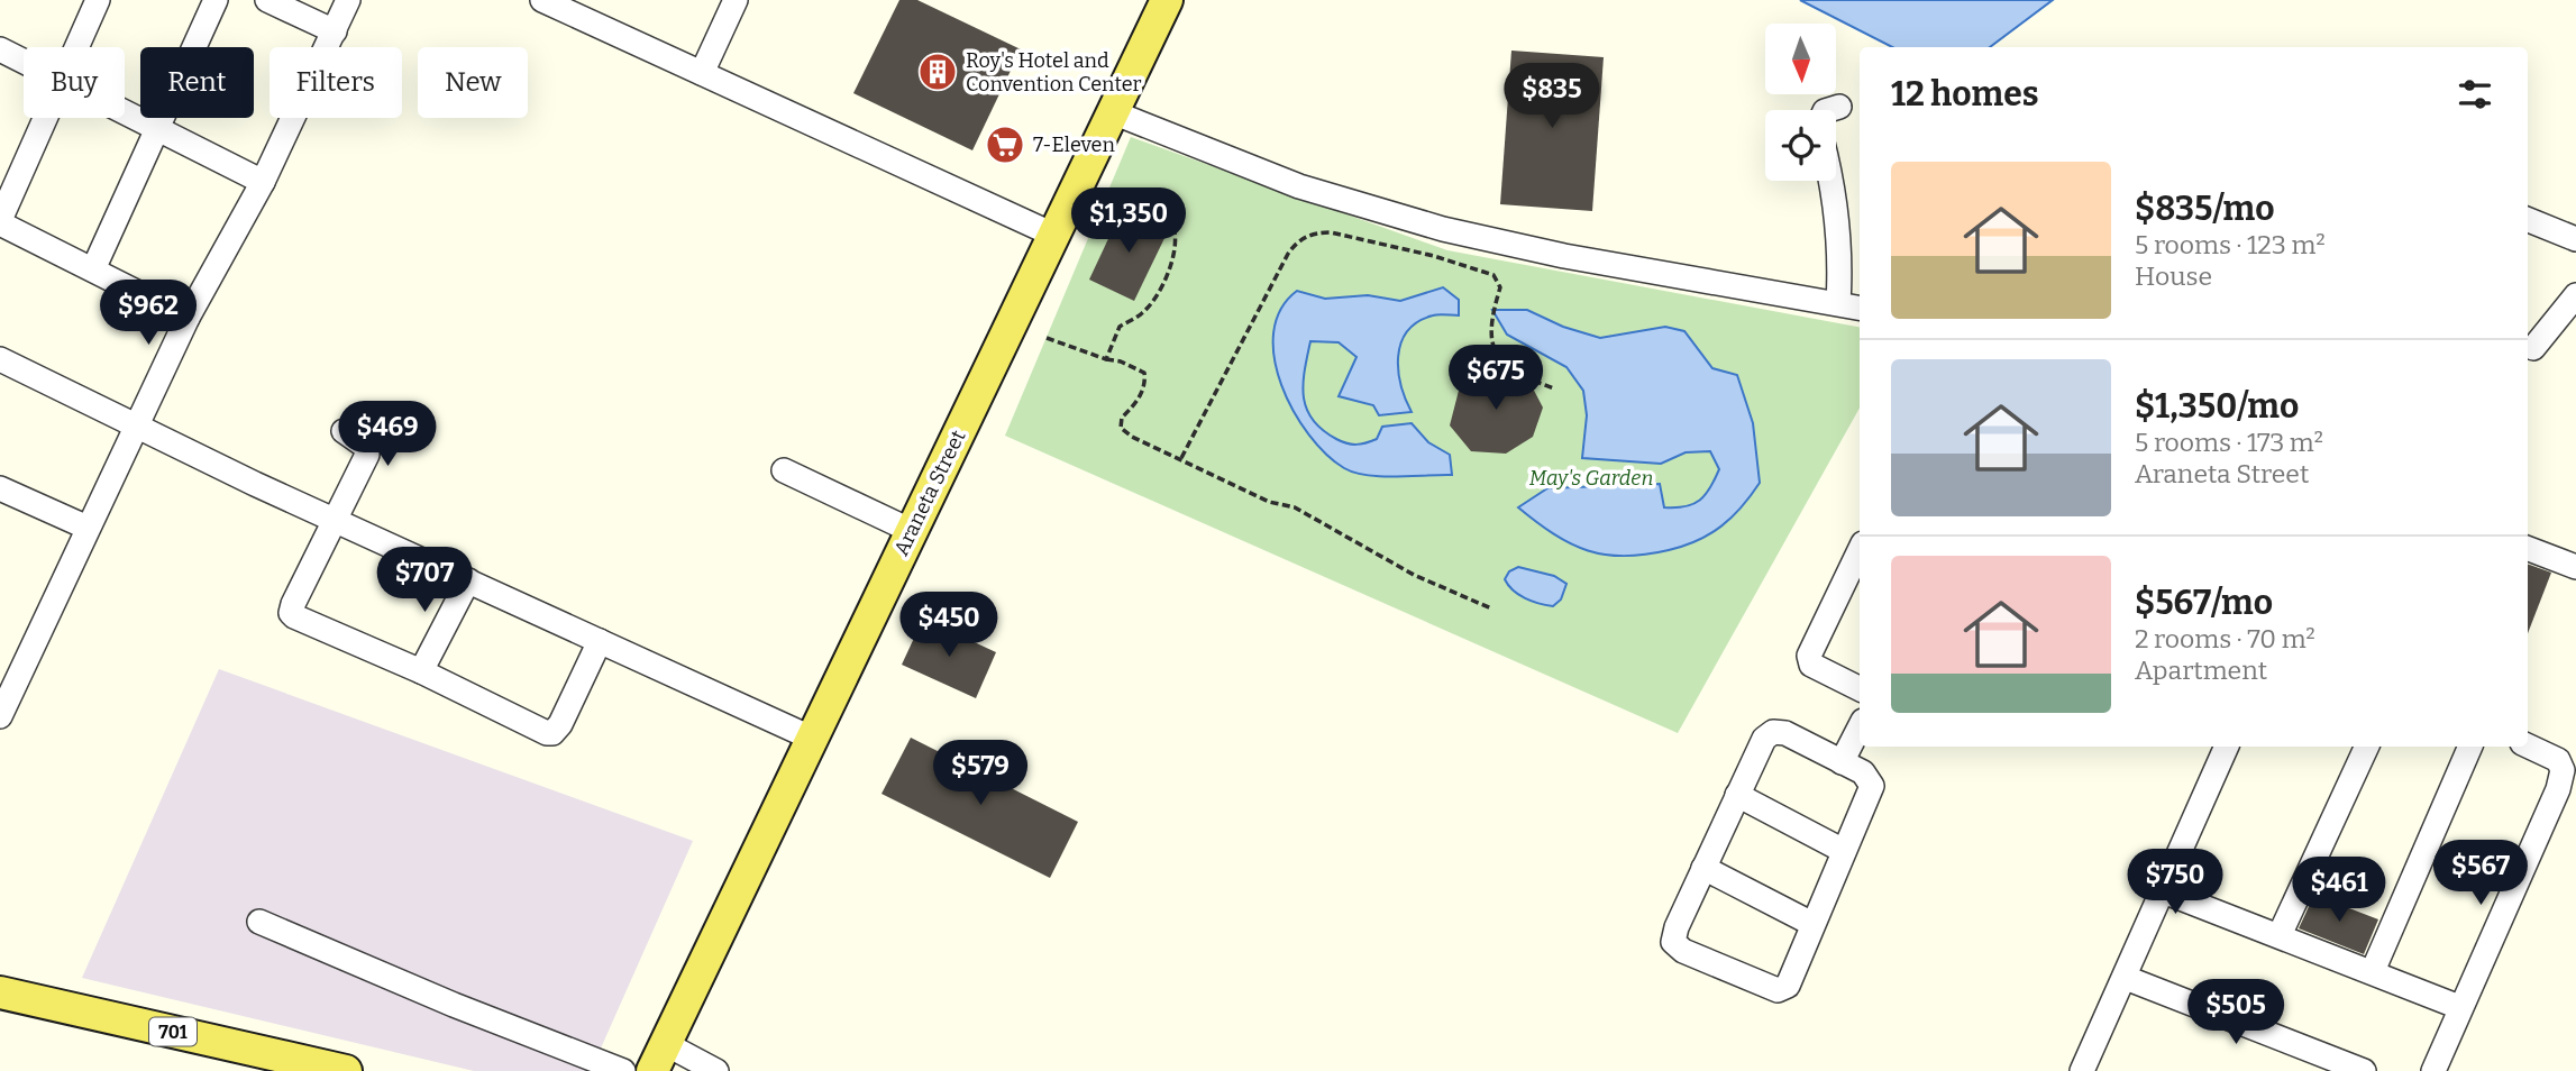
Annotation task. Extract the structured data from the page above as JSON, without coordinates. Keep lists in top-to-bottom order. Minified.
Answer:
{"streets":{"main road":["Araneta Street","701"]},"parks":["May's Garden"],"places":{"building":["Roy's Hotel and Convention Center"],"supermarket":["7-Eleven"]},"north":"bottom","page":{"chip":["Buy","Rent","Filters","New"],"heading":"12 homes","price":["$835","$1,350","$962","$675","$469","$707","$450","$579","$567","$750","$461","$505"],"list":[{"name":"$835/mo","note":"5 rooms · 123 m² · House"},{"name":"$1,350/mo","note":"5 rooms · 173 m² · Araneta Street"},{"name":"$567/mo","note":"2 rooms · 70 m² · Apartment"}]}}
